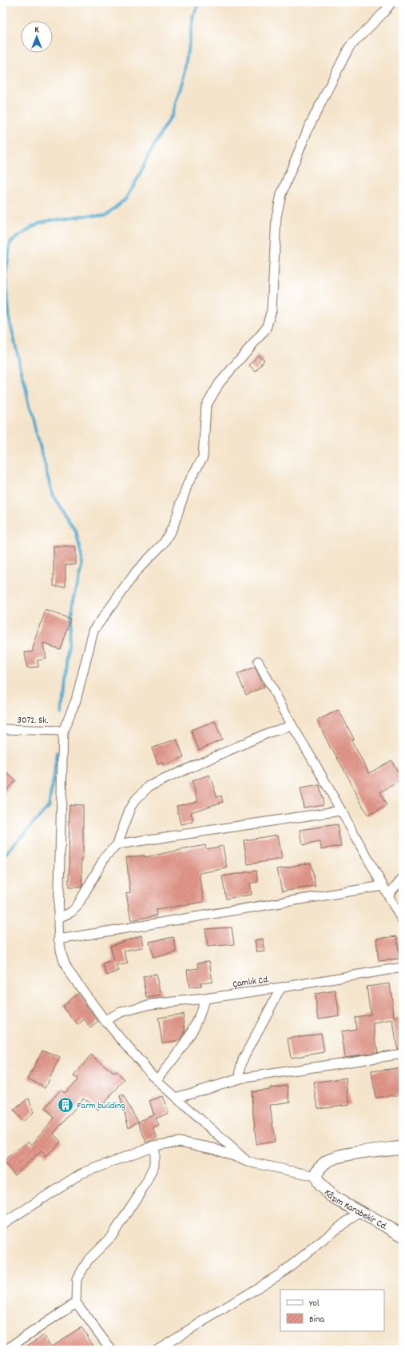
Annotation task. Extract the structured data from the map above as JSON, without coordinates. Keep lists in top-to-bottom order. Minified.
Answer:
{"streets":{"street":["3072. Sk.","Çamlık Cd.","Kâzım Karabekir Cd."]},"places":{"building":["Farm building"]},"legend":["Yol","Bina"],"north":"top"}
